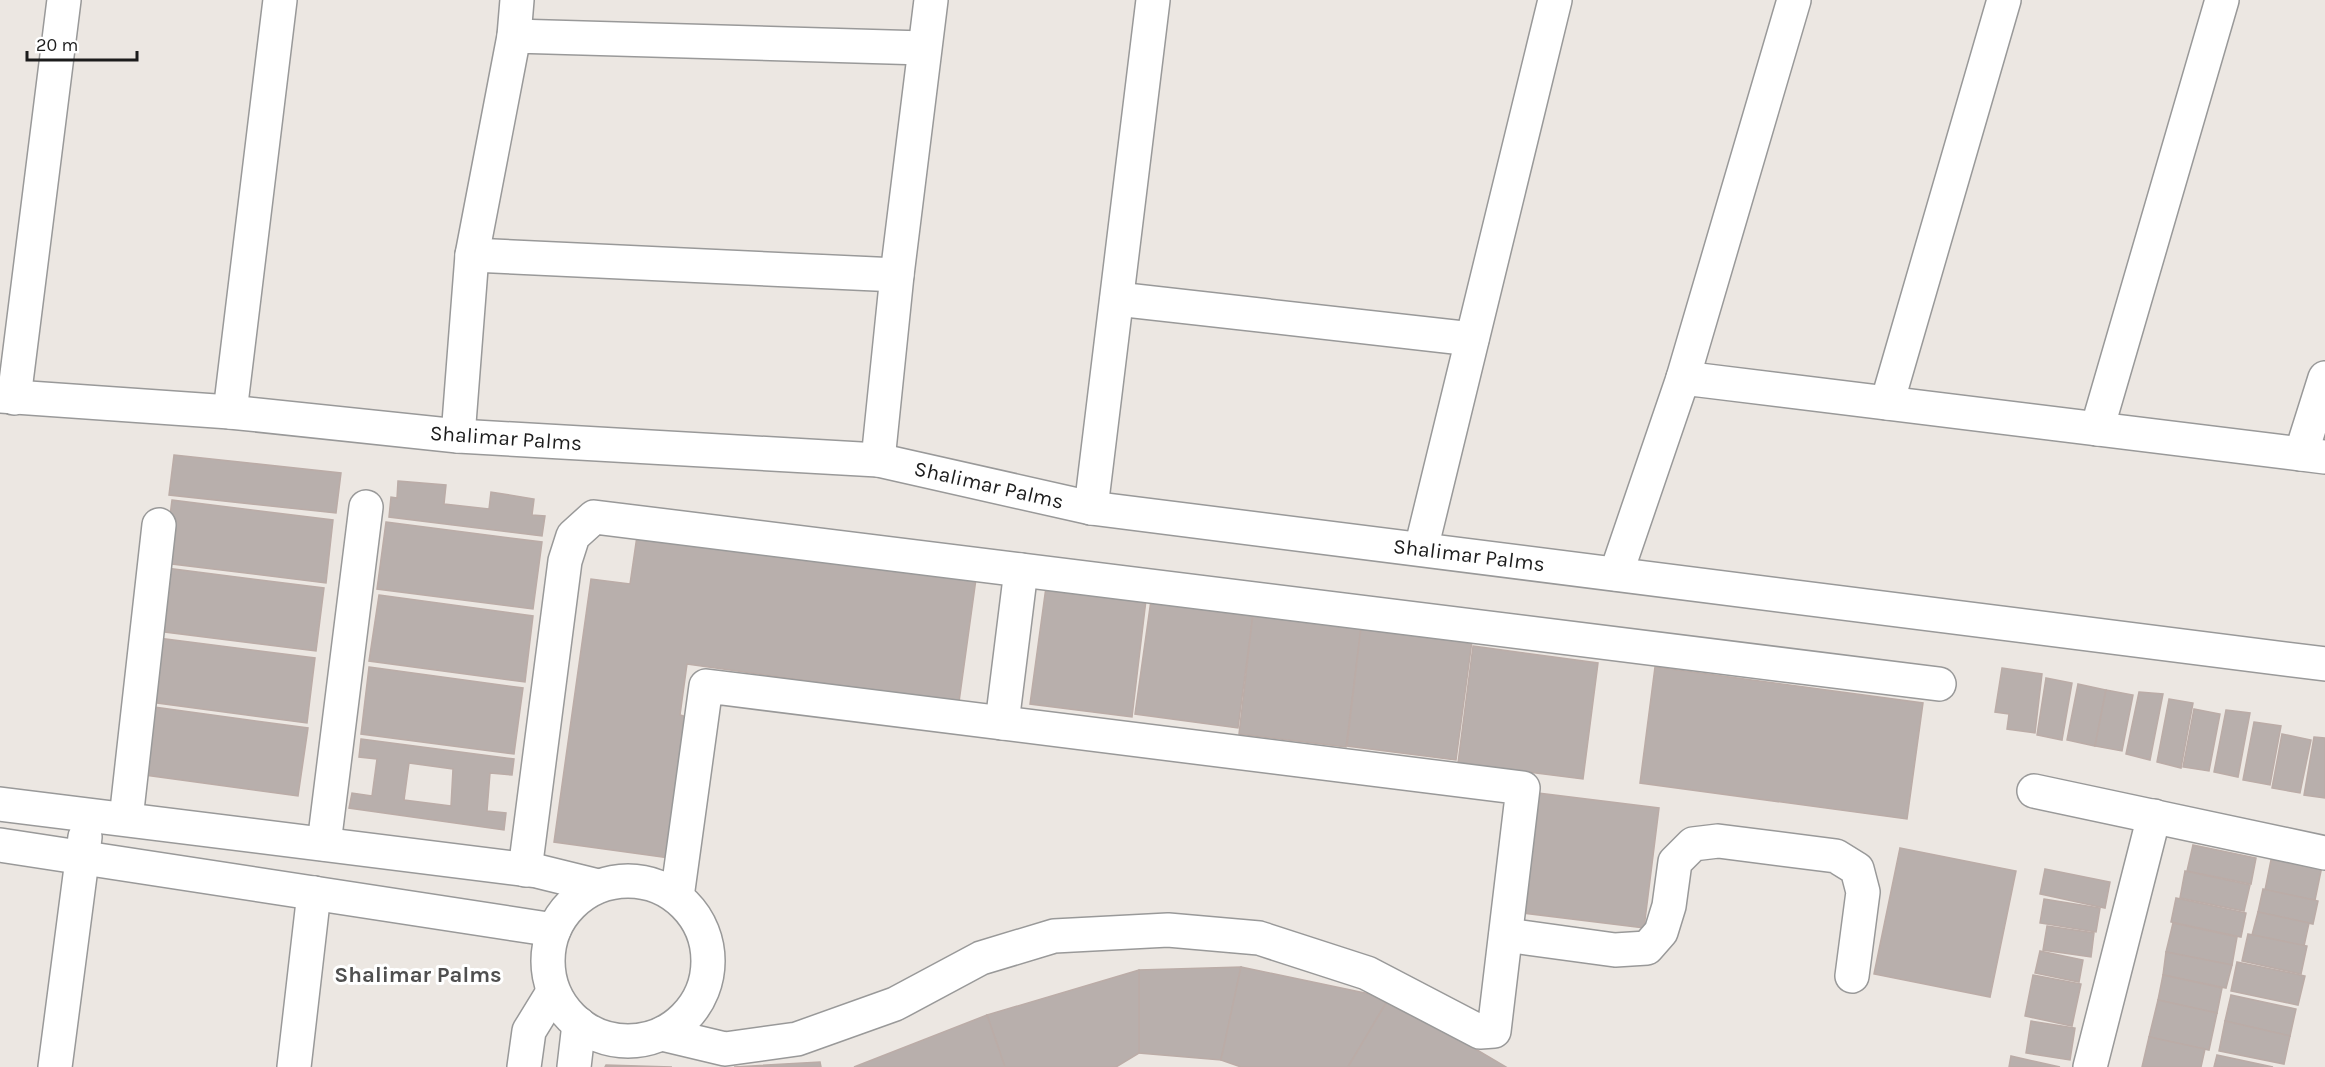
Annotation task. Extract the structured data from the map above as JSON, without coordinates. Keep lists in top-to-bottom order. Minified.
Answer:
{"streets":{"street":["Shalimar Palms"]},"districts":["Shalimar Palms"],"scale_bar":"20 m"}
